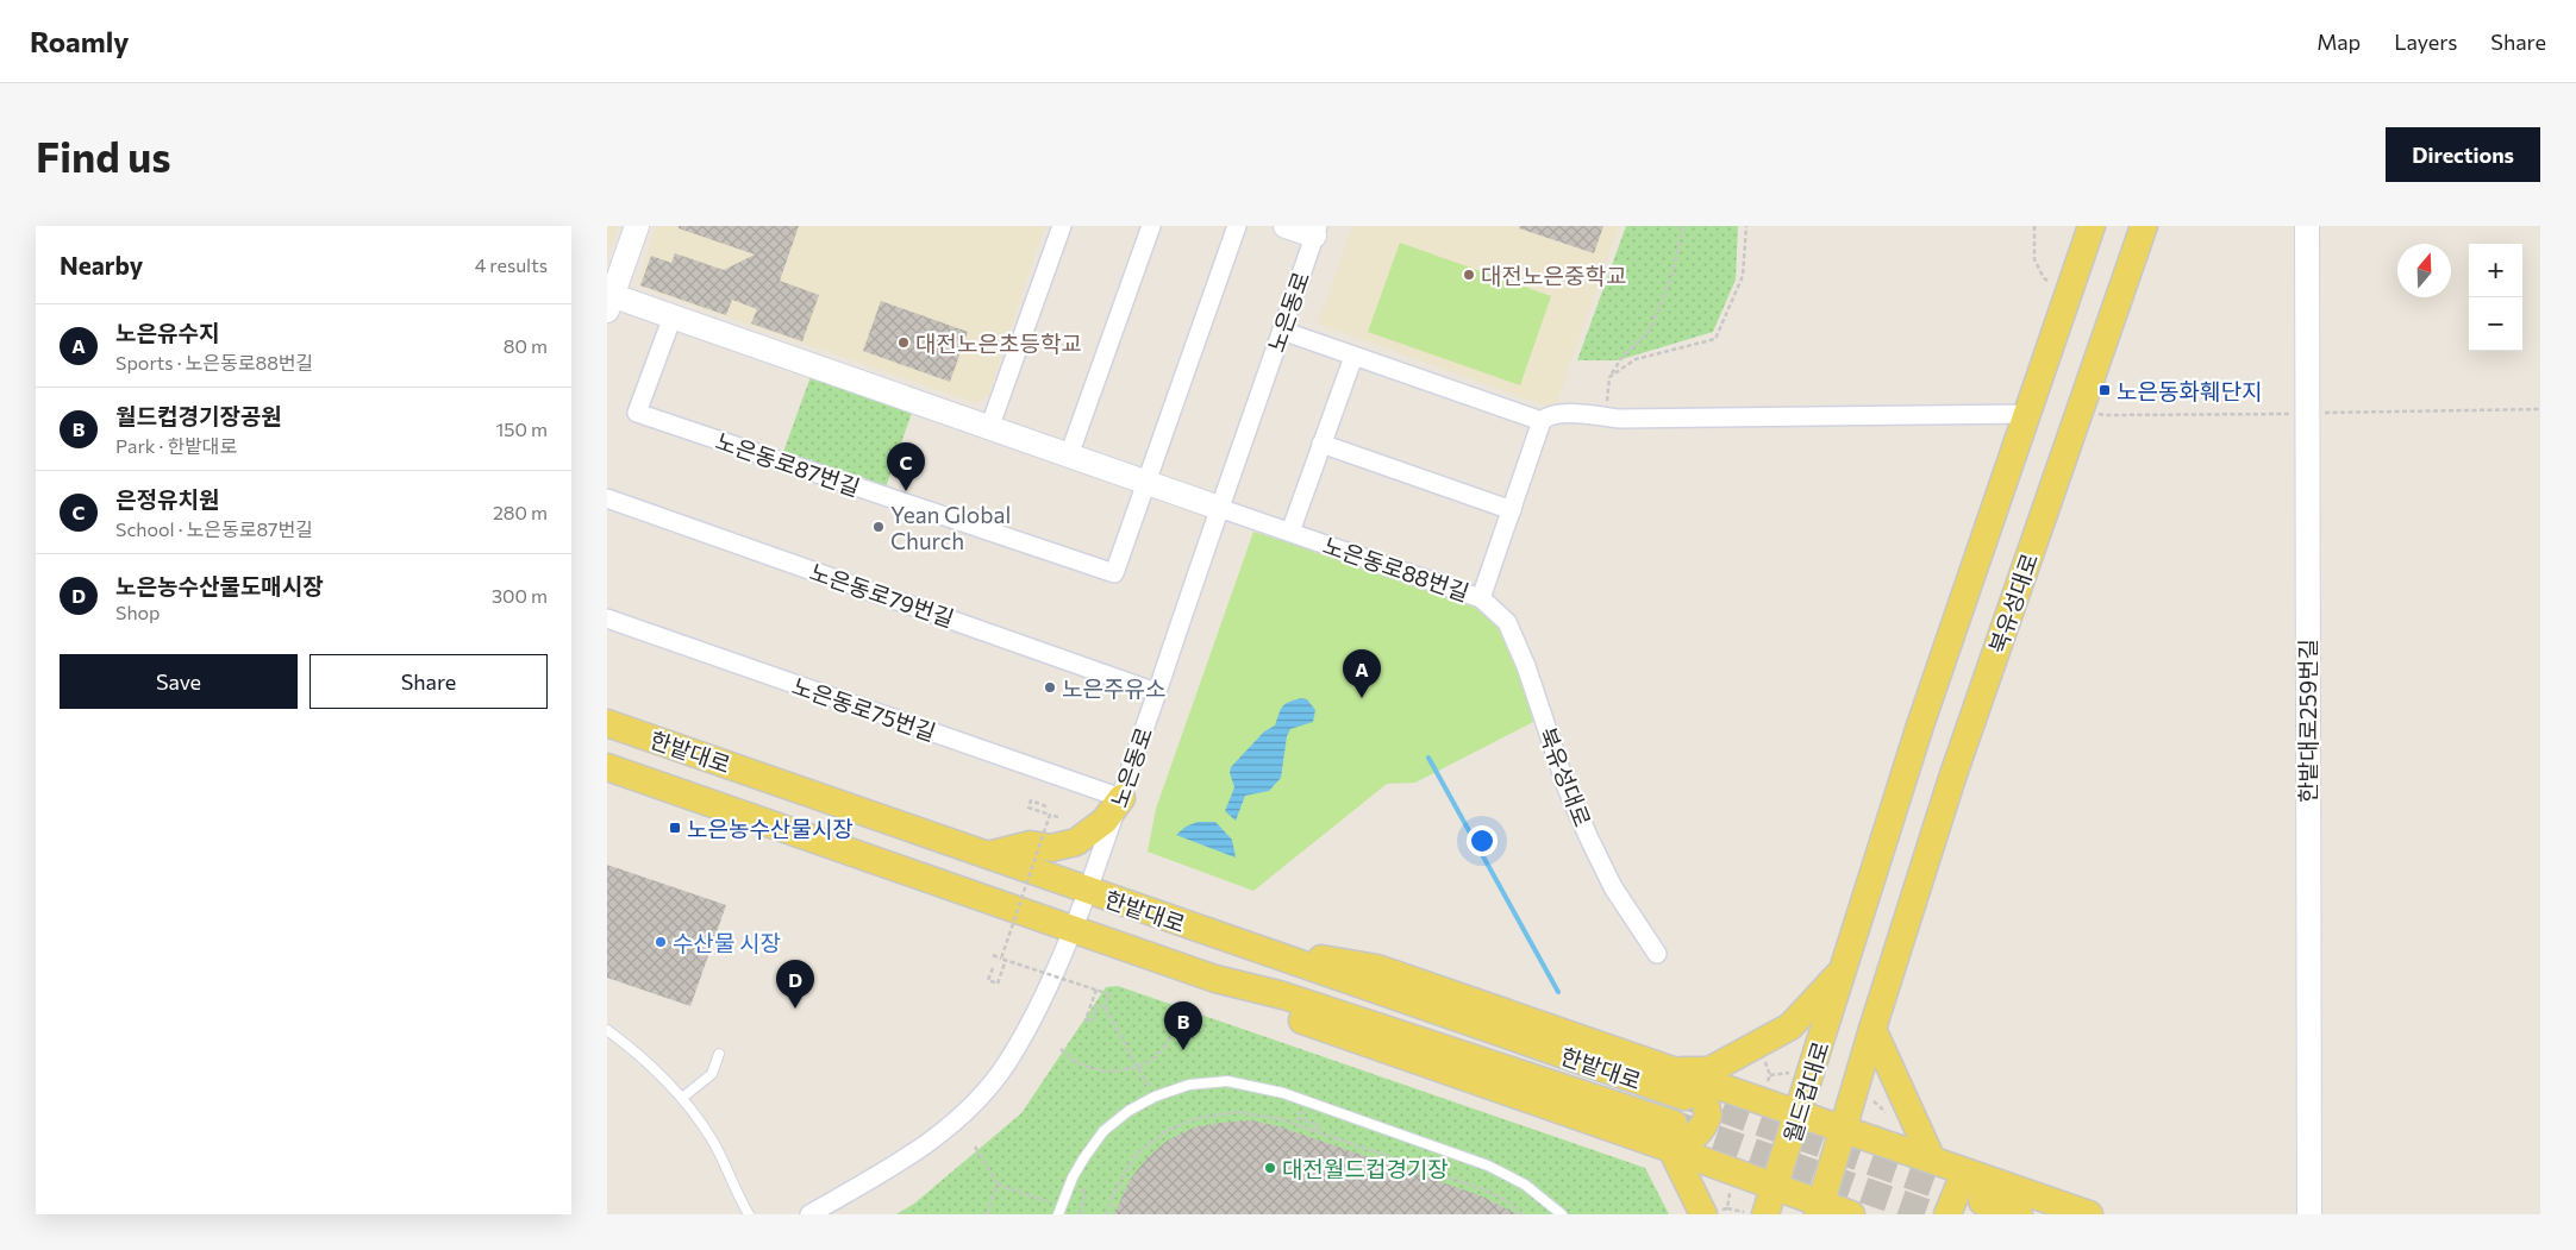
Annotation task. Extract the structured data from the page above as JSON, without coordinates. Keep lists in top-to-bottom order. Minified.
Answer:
{"streets":{"main road":["북유성대로","한밭대로","월드컵대로"],"street":["노은동로","노은동로87번길","노은동로88번길","노은동로79번길","노은동로75번길","한밭대로259번길"]},"crossings":[["노은동로","노은동로88번길"],["노은동로","노은동로79번길"],["노은동로","노은동로75번길"],["노은동로","한밭대로"],["노은동로88번길","북유성대로"],["북유성대로","월드컵대로"],["한밭대로","월드컵대로"]],"places":{"other":["대전노은중학교","대전노은초등학교","Yean Global Church","노은주유소","수산물 시장","대전월드컵경기장"],"transit":["노은동화훼단지","노은농수산물시장"]},"north":"top","page":{"header":"Roamly","nav":["Map","Layers","Share"],"buttons":["Directions",["Save","Share"]],"title":"Find us","heading":["Nearby","4 results"],"map_buttons":["+","−"],"list":[{"mark":"A","name":"노은유수지","note":"Sports · 노은동로88번길","value":"80 m"},{"mark":"B","name":"월드컵경기장공원","note":"Park · 한밭대로","value":"150 m"},{"mark":"C","name":"은정유치원","note":"School · 노은동로87번길","value":"280 m"},{"mark":"D","name":"노은농수산물도매시장","note":"Shop","value":"300 m"}],"pins":["C","A","D","B"]}}
